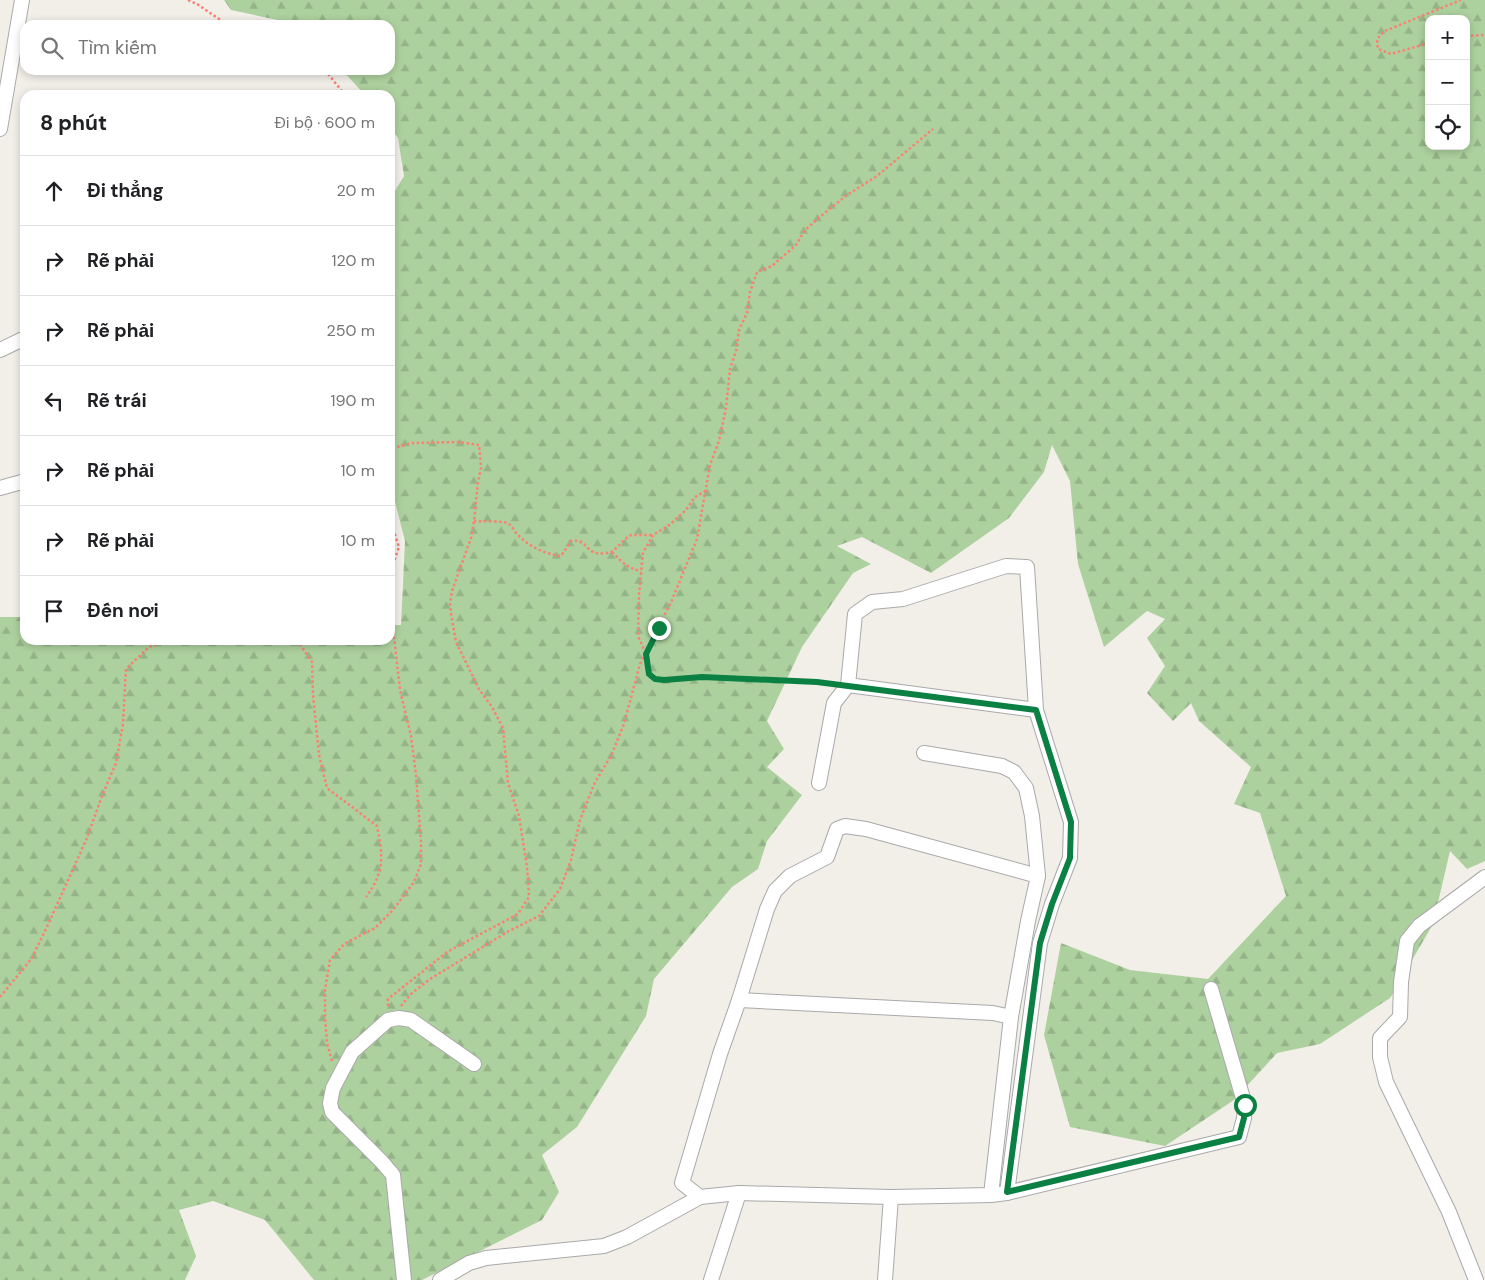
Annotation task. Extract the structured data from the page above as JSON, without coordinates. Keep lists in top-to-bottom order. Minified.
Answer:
{"page":{"map_buttons":["+","−"],"search":"Tìm kiếm","heading":["8 phút","Đi bộ · 600 m"],"list":[["Đi thẳng","20 m"],["Rẽ phải","120 m"],["Rẽ phải","250 m"],["Rẽ trái","190 m"],["Rẽ phải","10 m"],["Rẽ phải","10 m"],"Đến nơi"]}}
